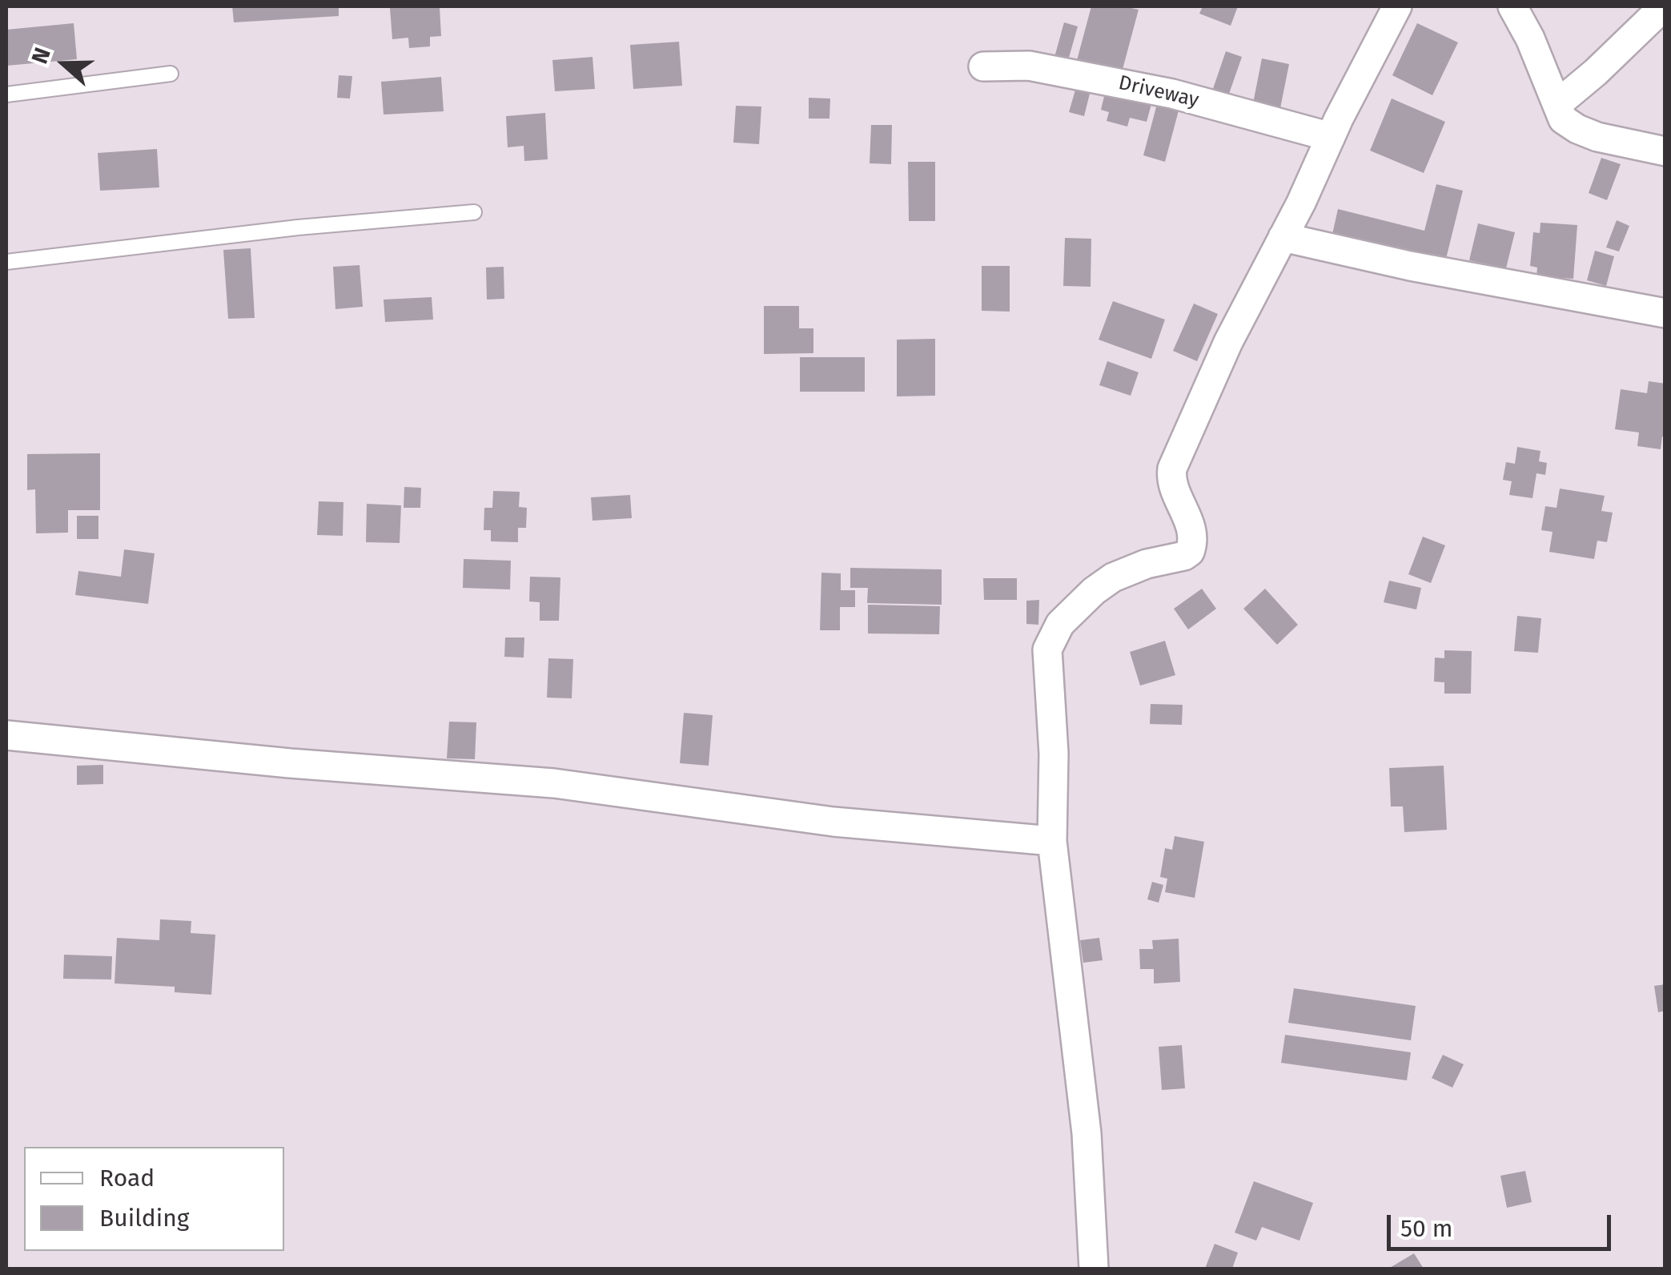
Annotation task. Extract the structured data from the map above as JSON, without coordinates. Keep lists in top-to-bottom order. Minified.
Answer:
{"streets":{"street":["Driveway"]},"legend":["Road","Building"],"scale_bar":"50 m","north":"left"}
